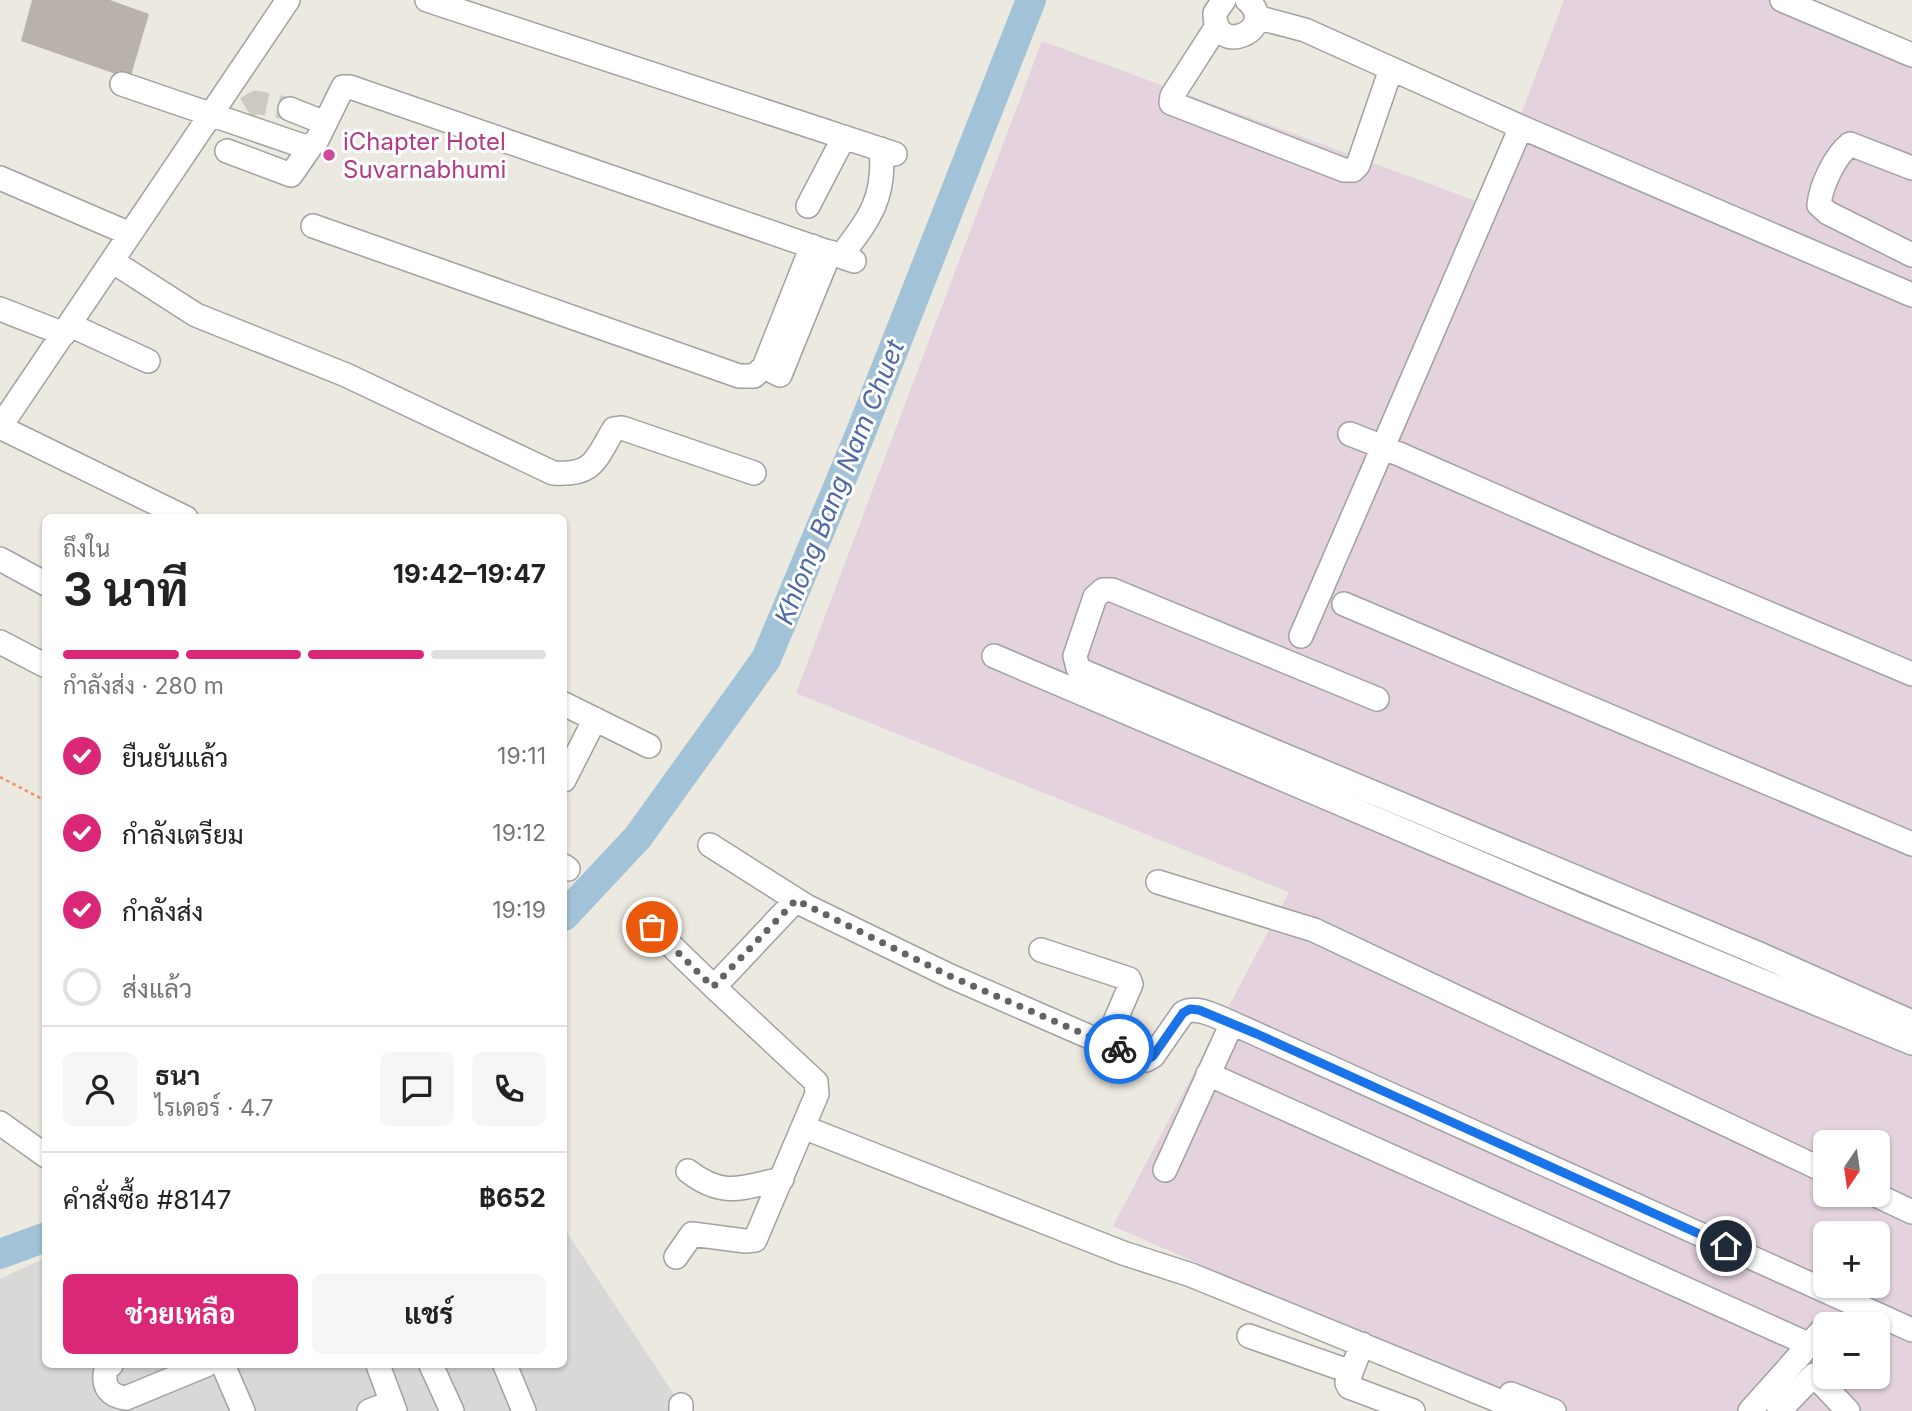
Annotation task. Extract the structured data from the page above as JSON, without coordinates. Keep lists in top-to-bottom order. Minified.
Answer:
{"water":["Khlong Bang Nam Chuet"],"places":["iChapter Hotel Suvarnabhumi"],"north":"bottom","page":{"heading":["3 นาที","ถึงใน","19:42–19:47"],"panel":["ธนา","ไรเดอร์ · 4.7","คำสั่งซื้อ #8147","฿652"],"bar":"กำลังส่ง · 280 m","list":[["ยืนยันแล้ว","19:11"],["กำลังเตรียม","19:12"],["กำลังส่ง","19:19"],"ส่งแล้ว"],"map_buttons":["+","−"],"buttons":["ช่วยเหลือ","แชร์"]}}
